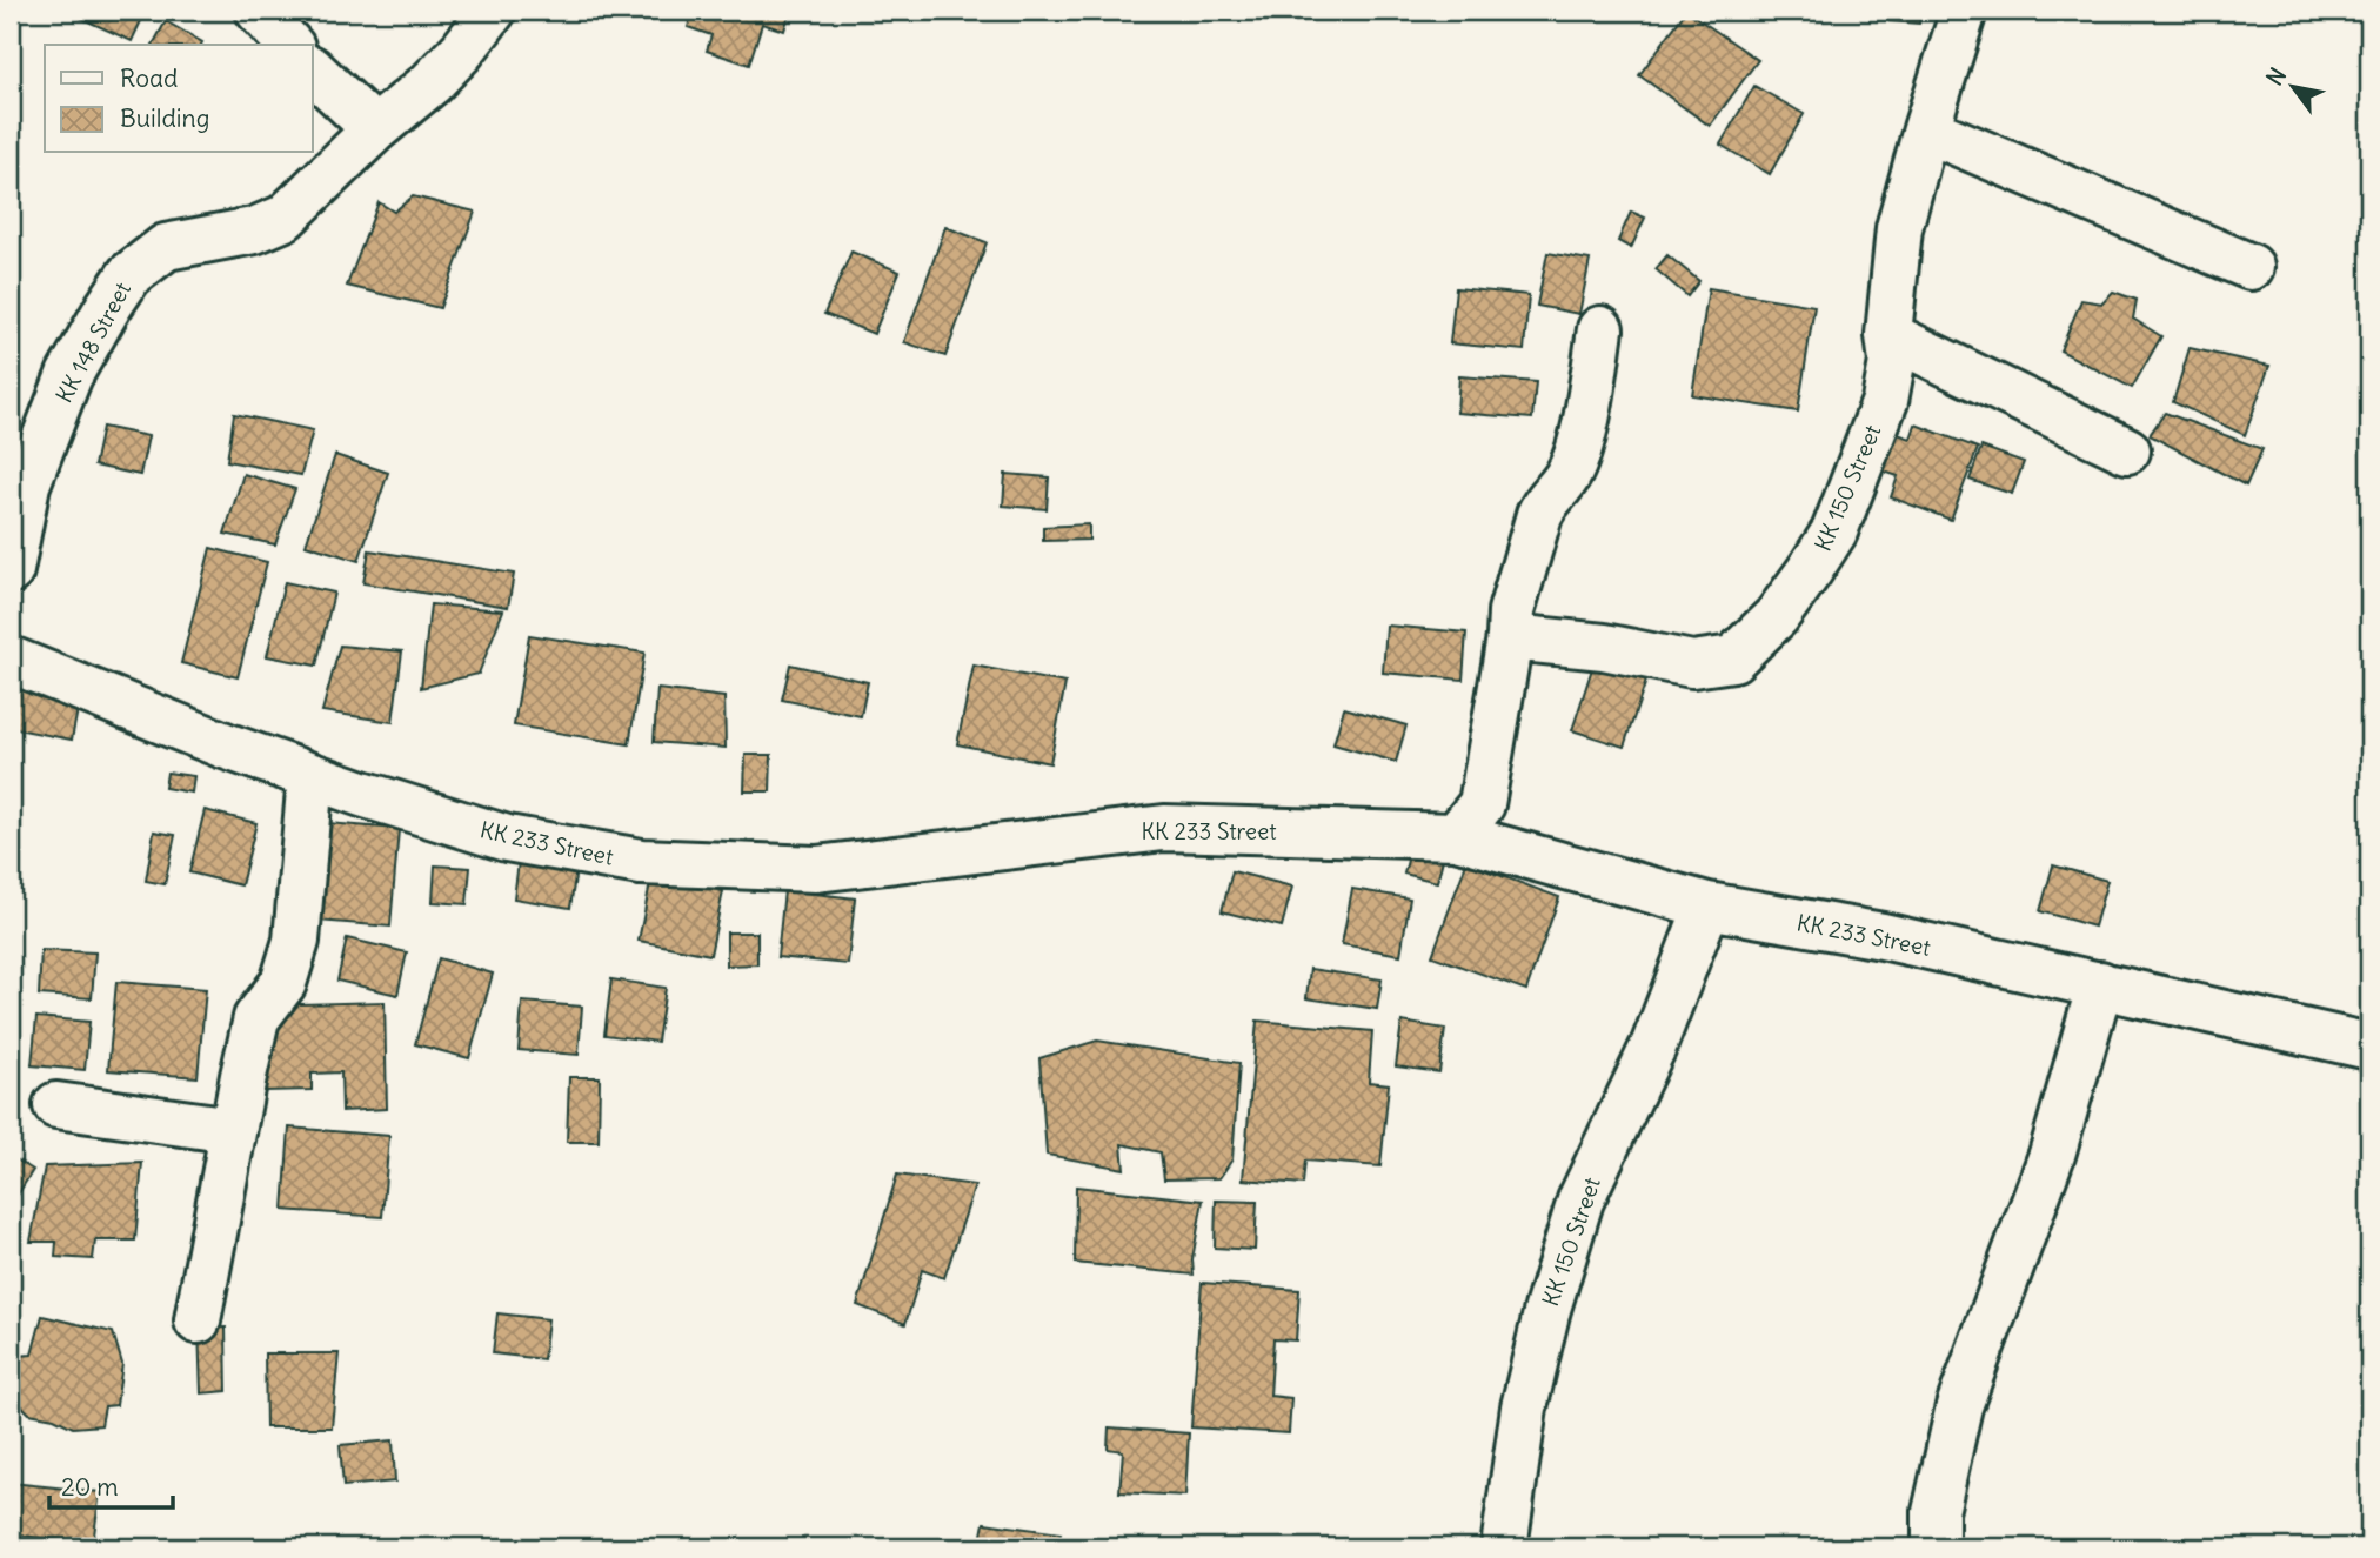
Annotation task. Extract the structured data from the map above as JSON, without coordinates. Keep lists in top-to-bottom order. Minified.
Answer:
{"streets":{"street":["KK 148 Street","KK 150 Street","KK 233 Street"]},"crossings":[["KK 150 Street","KK 233 Street"]],"legend":["Road","Building"],"scale_bar":"20 m","north":"top left"}
